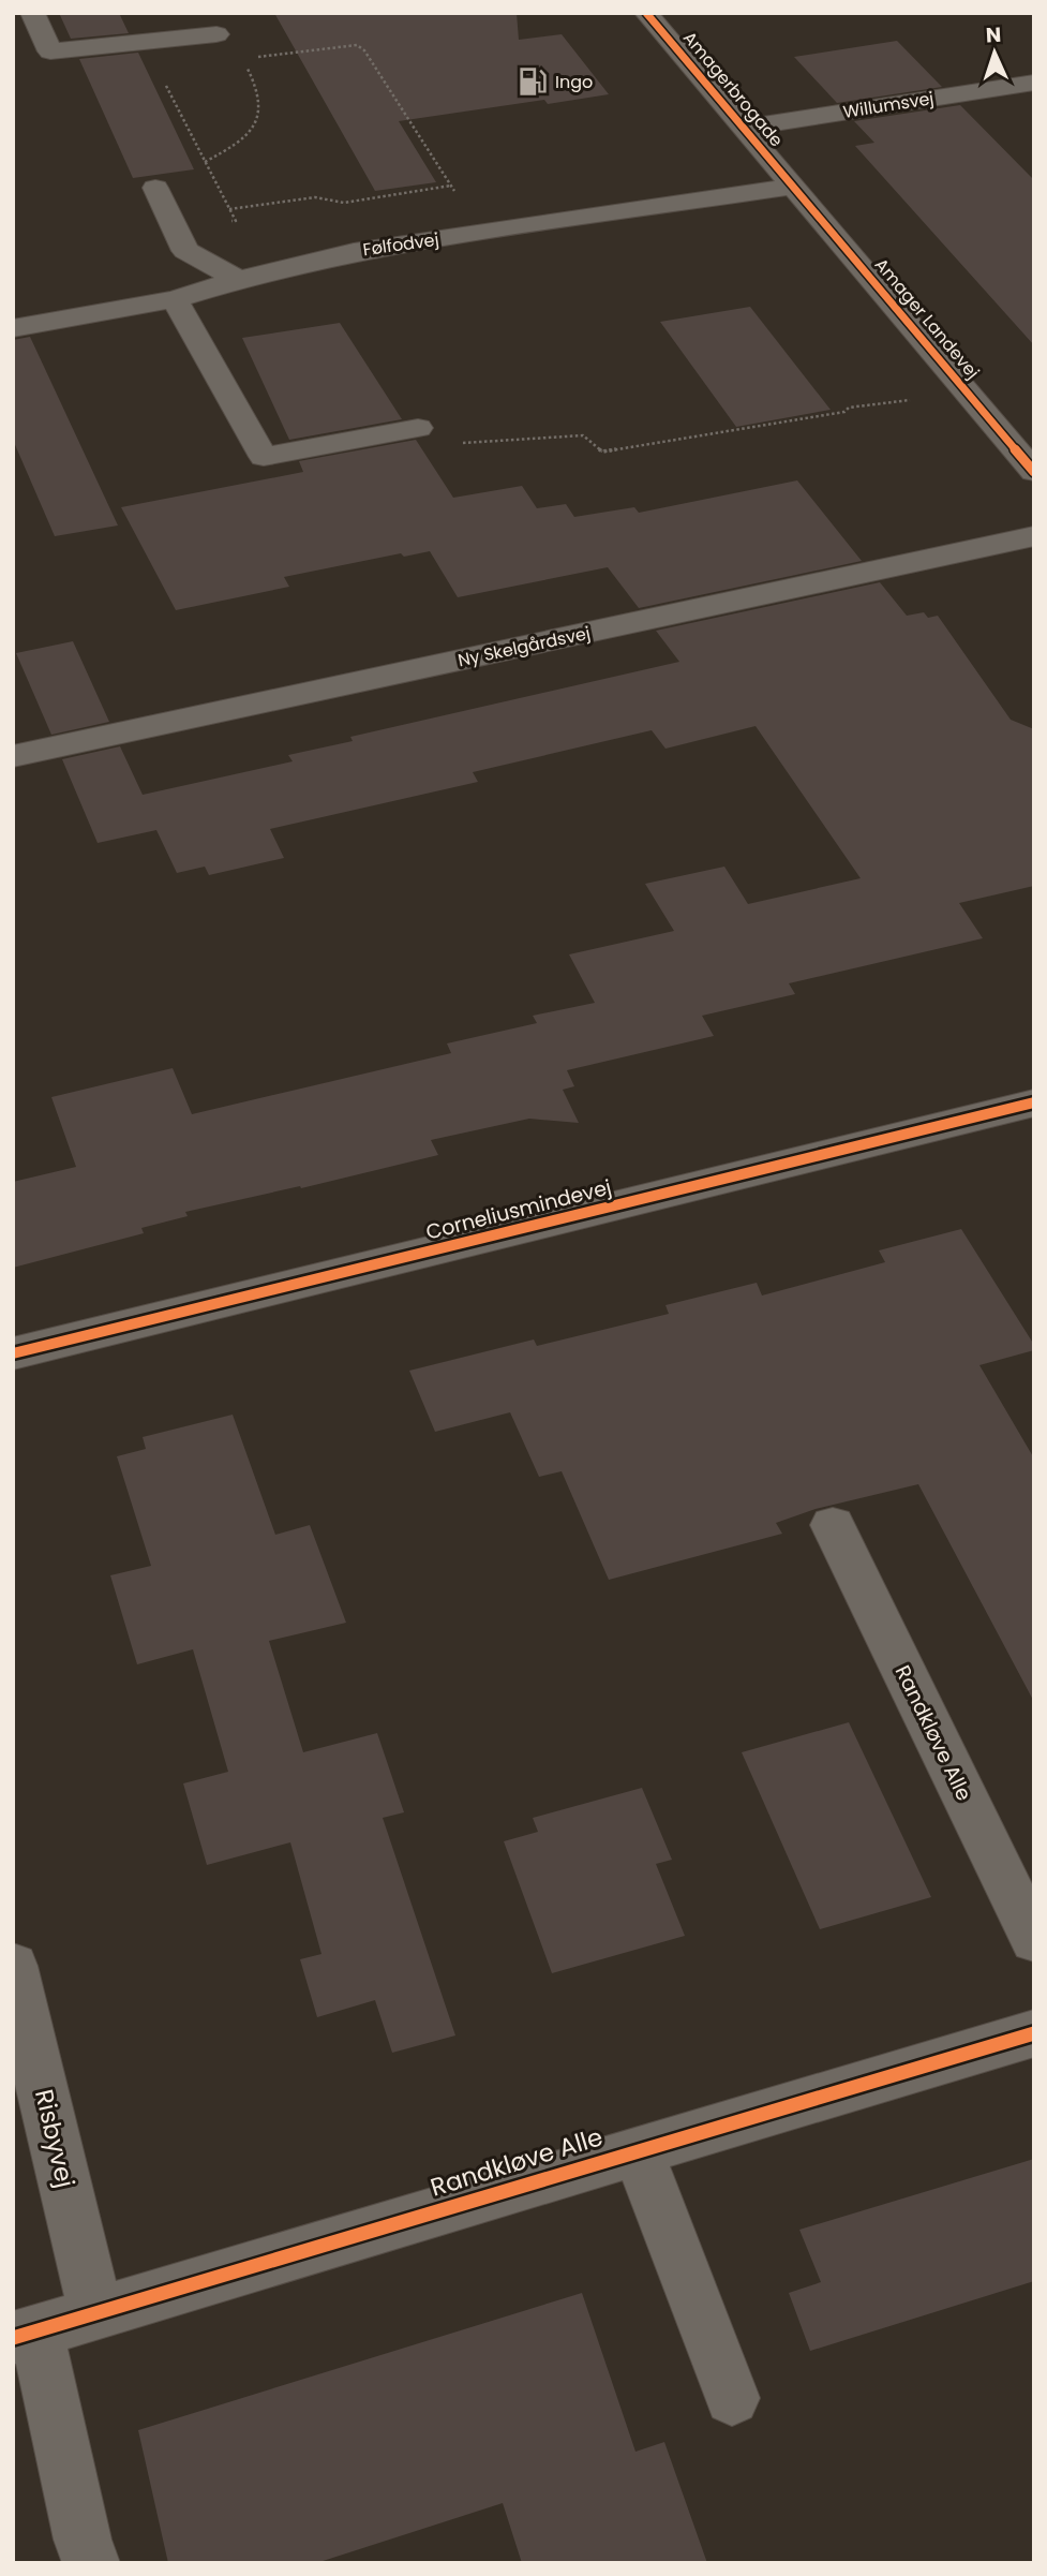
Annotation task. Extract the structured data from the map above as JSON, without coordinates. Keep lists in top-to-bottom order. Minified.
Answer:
{"streets":{"street":["Amagerbrogade","Willumsvej","Følfodvej","Amager Landevej","Ny Skelgårdsvej","Corneliusmindevej","Randkløve Alle","Risbyvej"]},"crossings":[["Amagerbrogade","Willumsvej"],["Amagerbrogade","Følfodvej"],["Amagerbrogade","Amager Landevej"],["Følfodvej","Amager Landevej"],["Randkløve Alle","Risbyvej"]],"places":{"fuel station":["Ingo"]},"north":"top"}
